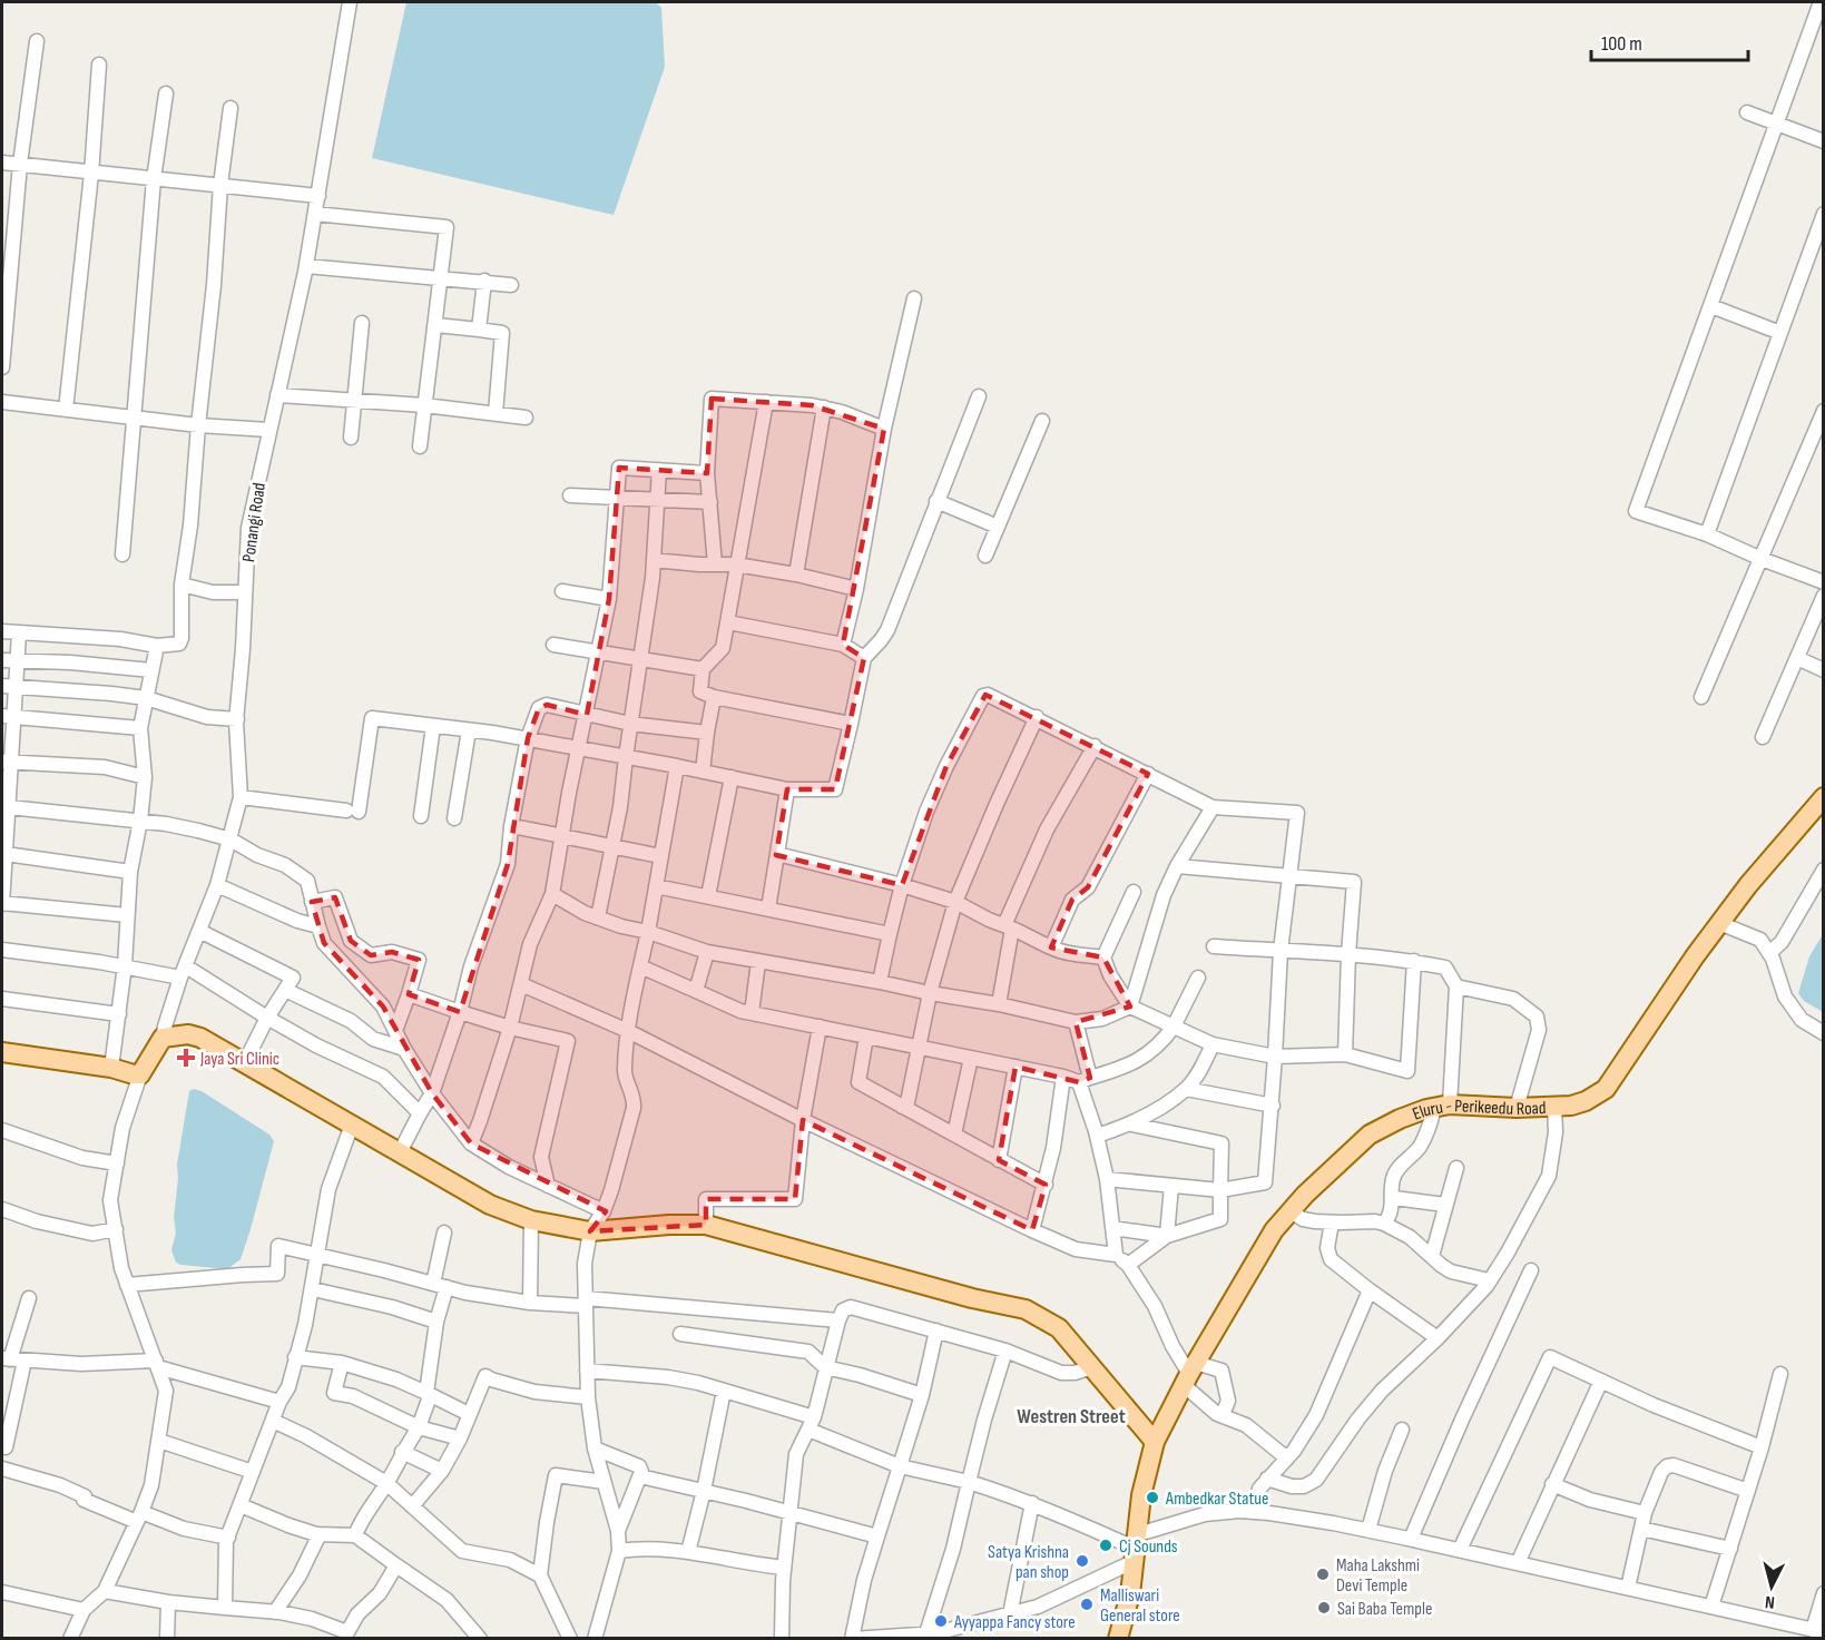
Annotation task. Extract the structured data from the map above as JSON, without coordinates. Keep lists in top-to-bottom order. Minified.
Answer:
{"streets":{"main road":["Eluru - Perikeedu Road"],"street":["Ponangi Road"]},"districts":["Westren Street"],"places":{"health":["Jaya Sri Clinic"],"other":["Ambedkar Statue","Cj Sounds","Satya Krishna pan shop","Maha Lakshmi Devi Temple","Malliswari General store","Sai Baba Temple","Ayyappa Fancy store"]},"scale_bar":"100 m","north":"bottom"}
